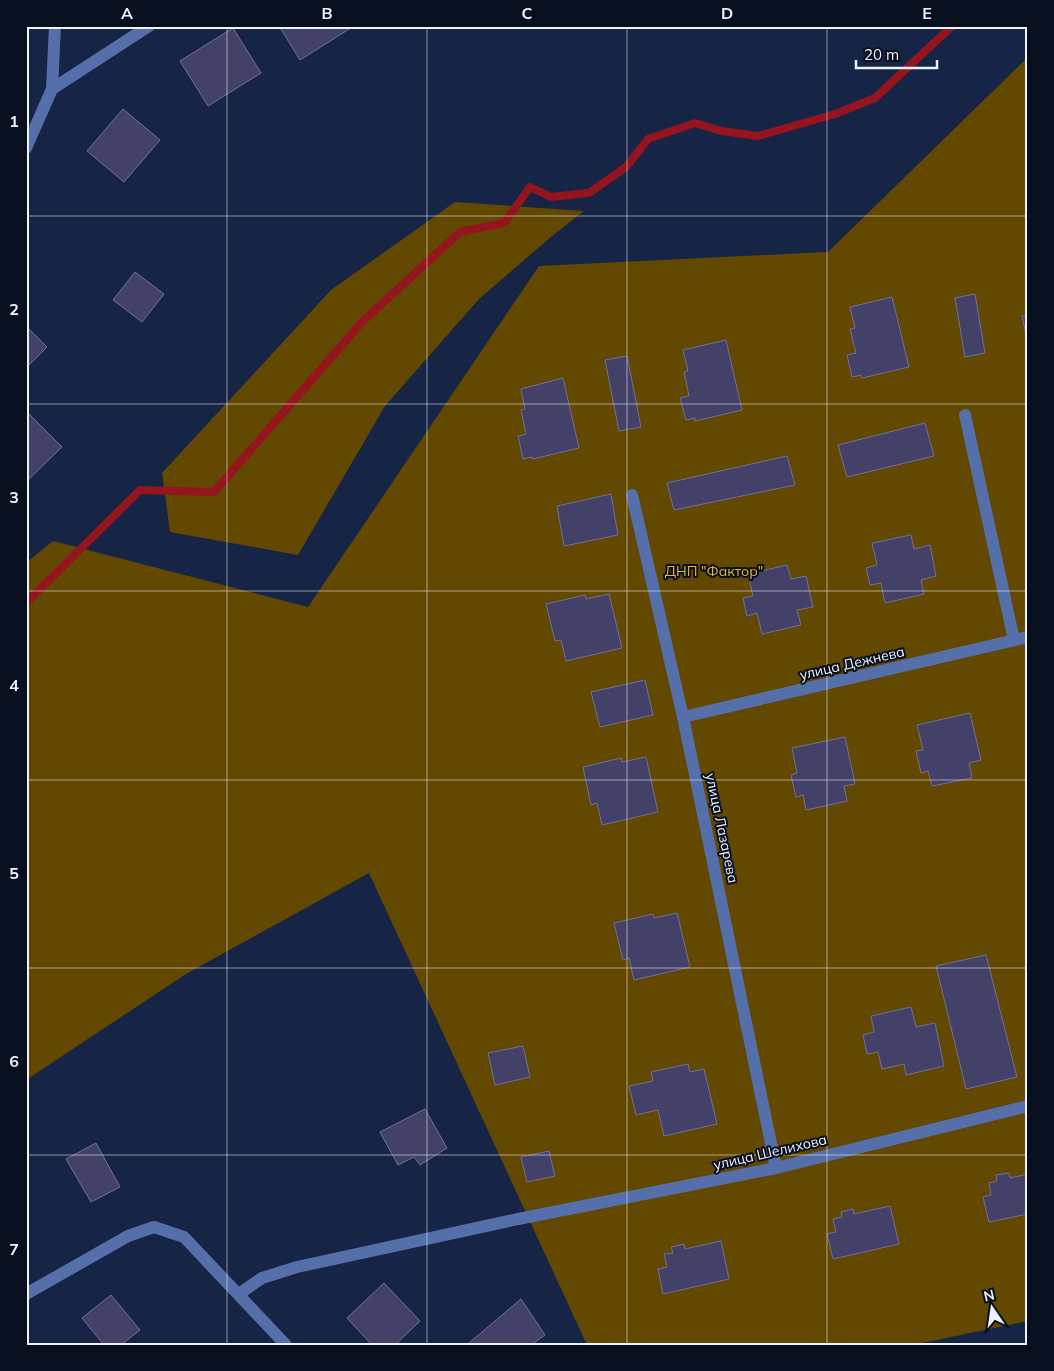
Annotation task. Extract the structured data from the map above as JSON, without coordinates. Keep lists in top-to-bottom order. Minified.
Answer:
{"streets":{"street":["улица Дежнева","улица Лазарева","улица Шелихова"]},"crossings":[["улица Дежнева","улица Лазарева"],["улица Лазарева","улица Шелихова"]],"parks":["ДНП \"Фактор\""],"scale_bar":"20 m","north":"top","grid":{"columns":["A","B","C","D","E"],"rows":["1","2","3","4","5","6","7"]}}
